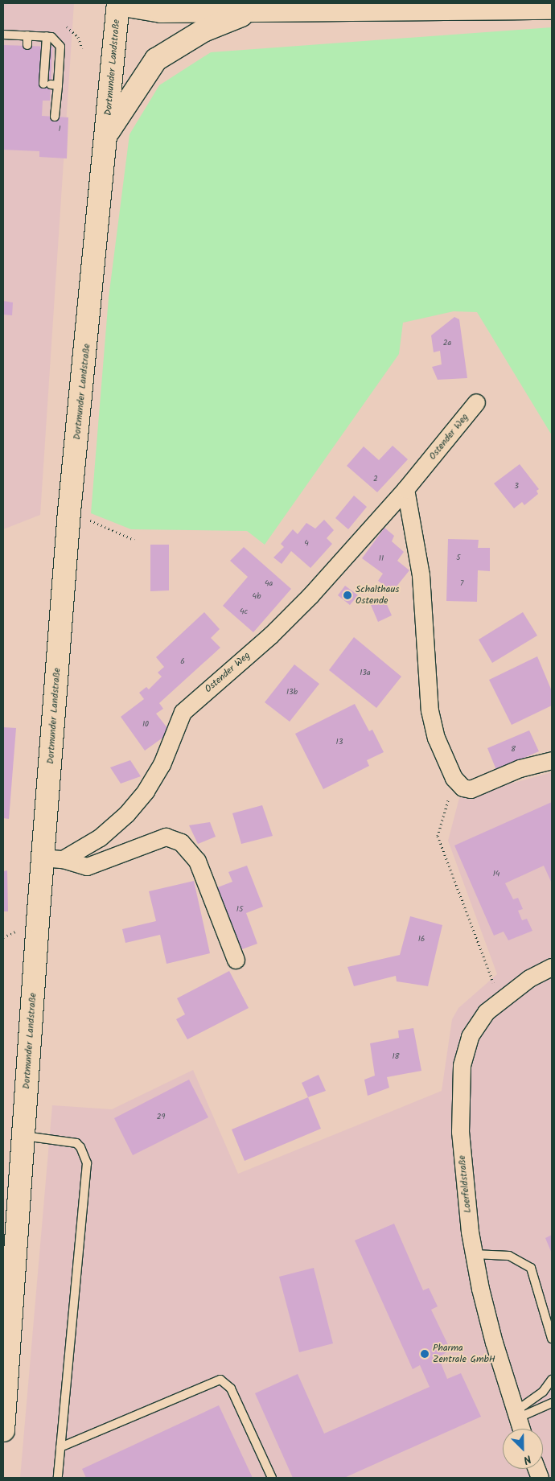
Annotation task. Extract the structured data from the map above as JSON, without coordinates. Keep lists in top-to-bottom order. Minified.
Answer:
{"streets":{"main road":["Dortmunder Landstraße"],"street":["Ostender Weg","Loerfeldstraße"]},"crossings":[["Dortmunder Landstraße","Ostender Weg"]],"places":["Schalthaus Ostende","Pharma Zentrale GmbH"],"house_numbers":["1","2a","2","3","4","5","11","4a","7","4b","4c","6","13a","13b","10","13","8","14","15","16","18","29"],"north":"bottom right"}
